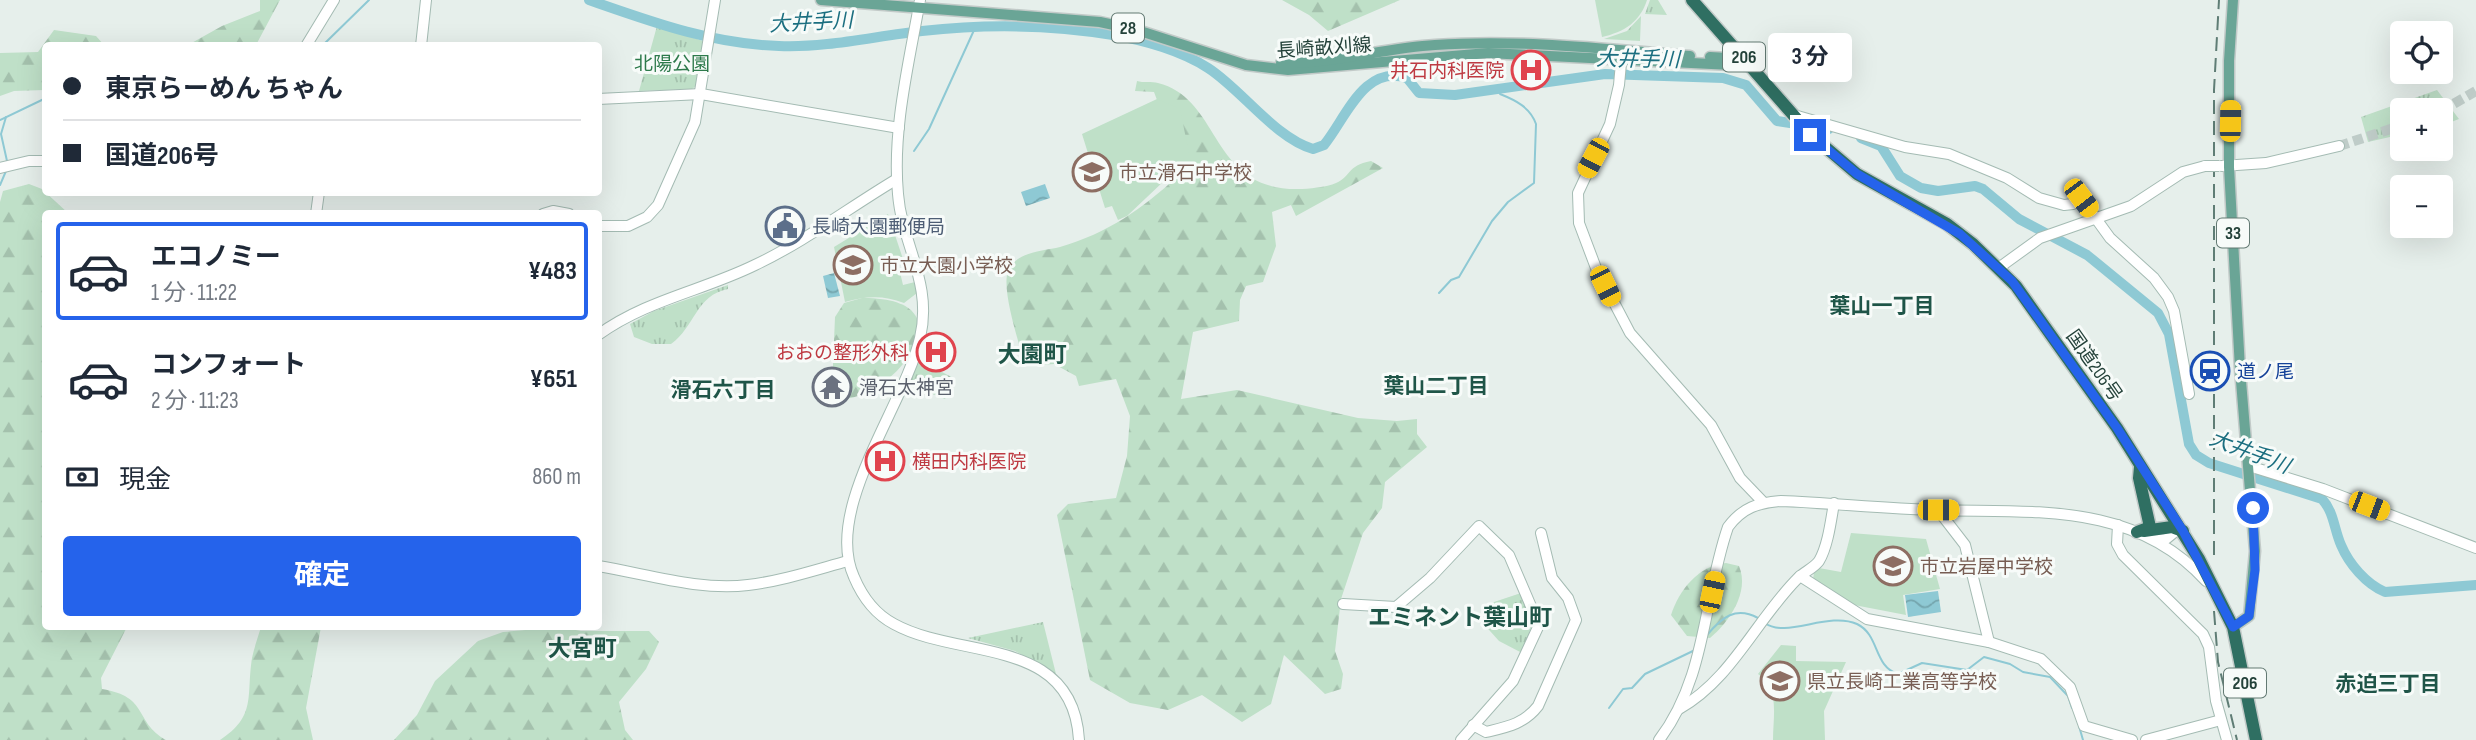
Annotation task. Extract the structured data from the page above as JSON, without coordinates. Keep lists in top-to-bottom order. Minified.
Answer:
{"streets":{"highway":["206","国道206号"],"main road":["28","長崎畝刈線","33"]},"crossings":[["長崎畝刈線","206"],["206","国道206号"],["33","国道206号"]],"districts":["葉山一丁目","大園町","葉山二丁目","滑石六丁目","エミネント葉山町","大宮町","赤迫三丁目"],"water":["大井手川"],"parks":["北陽公園"],"places":{"hospital":["井石内科医院","おおの整形外科","横田内科医院"],"school or university":["市立滑石中学校","市立大園小学校","市立岩屋中学校","県立長崎工業高等学校"],"public building":["長崎大園郵便局"],"station":["道ノ尾"],"temple":["滑石太神宮"]},"page":{"map_buttons":["+","−"],"bubble":"3 分","banner":["東京らーめん ちゃん","国道206号"],"list":[{"name":"エコノミー","note":"1 分 · 11:22","value":"¥483"},{"name":"コンフォート","note":"2 分 · 11:23","value":"¥651"}],"pay":["現金","860 m"],"buttons":"確定"}}
